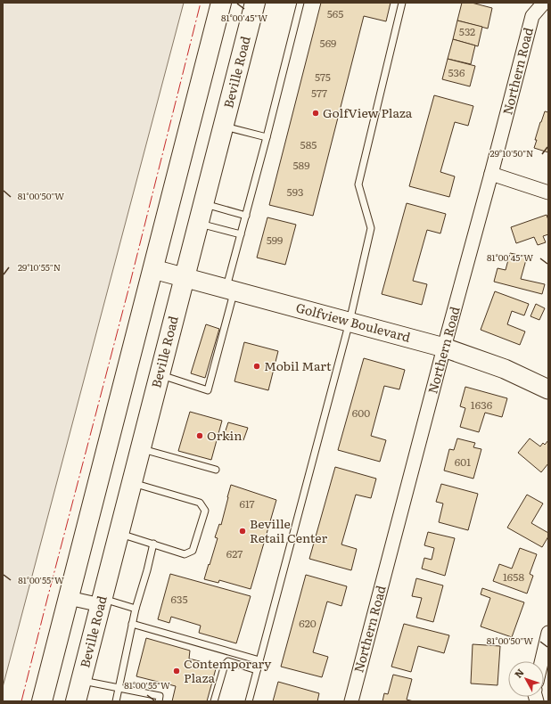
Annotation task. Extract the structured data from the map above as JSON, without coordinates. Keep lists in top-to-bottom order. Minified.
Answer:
{"streets":{"main road":["Beville Road"],"street":["Northern Road","Golfview Boulevard"]},"crossings":[["Northern Road","Golfview Boulevard"],["Beville Road","Golfview Boulevard"]],"places":["GolfView Plaza","Mobil Mart","Orkin","Beville Retail Center","Contemporary Plaza"],"house_numbers":["565","532","569","536","575","577","585","589","593","599","1636","600","601","617","627","1658","635","620"],"north":"top left","coordinates":["81°00'45\"W","29°10'50\"N","81°00'50\"W","29°10'55\"N","81°00'55\"W"]}
